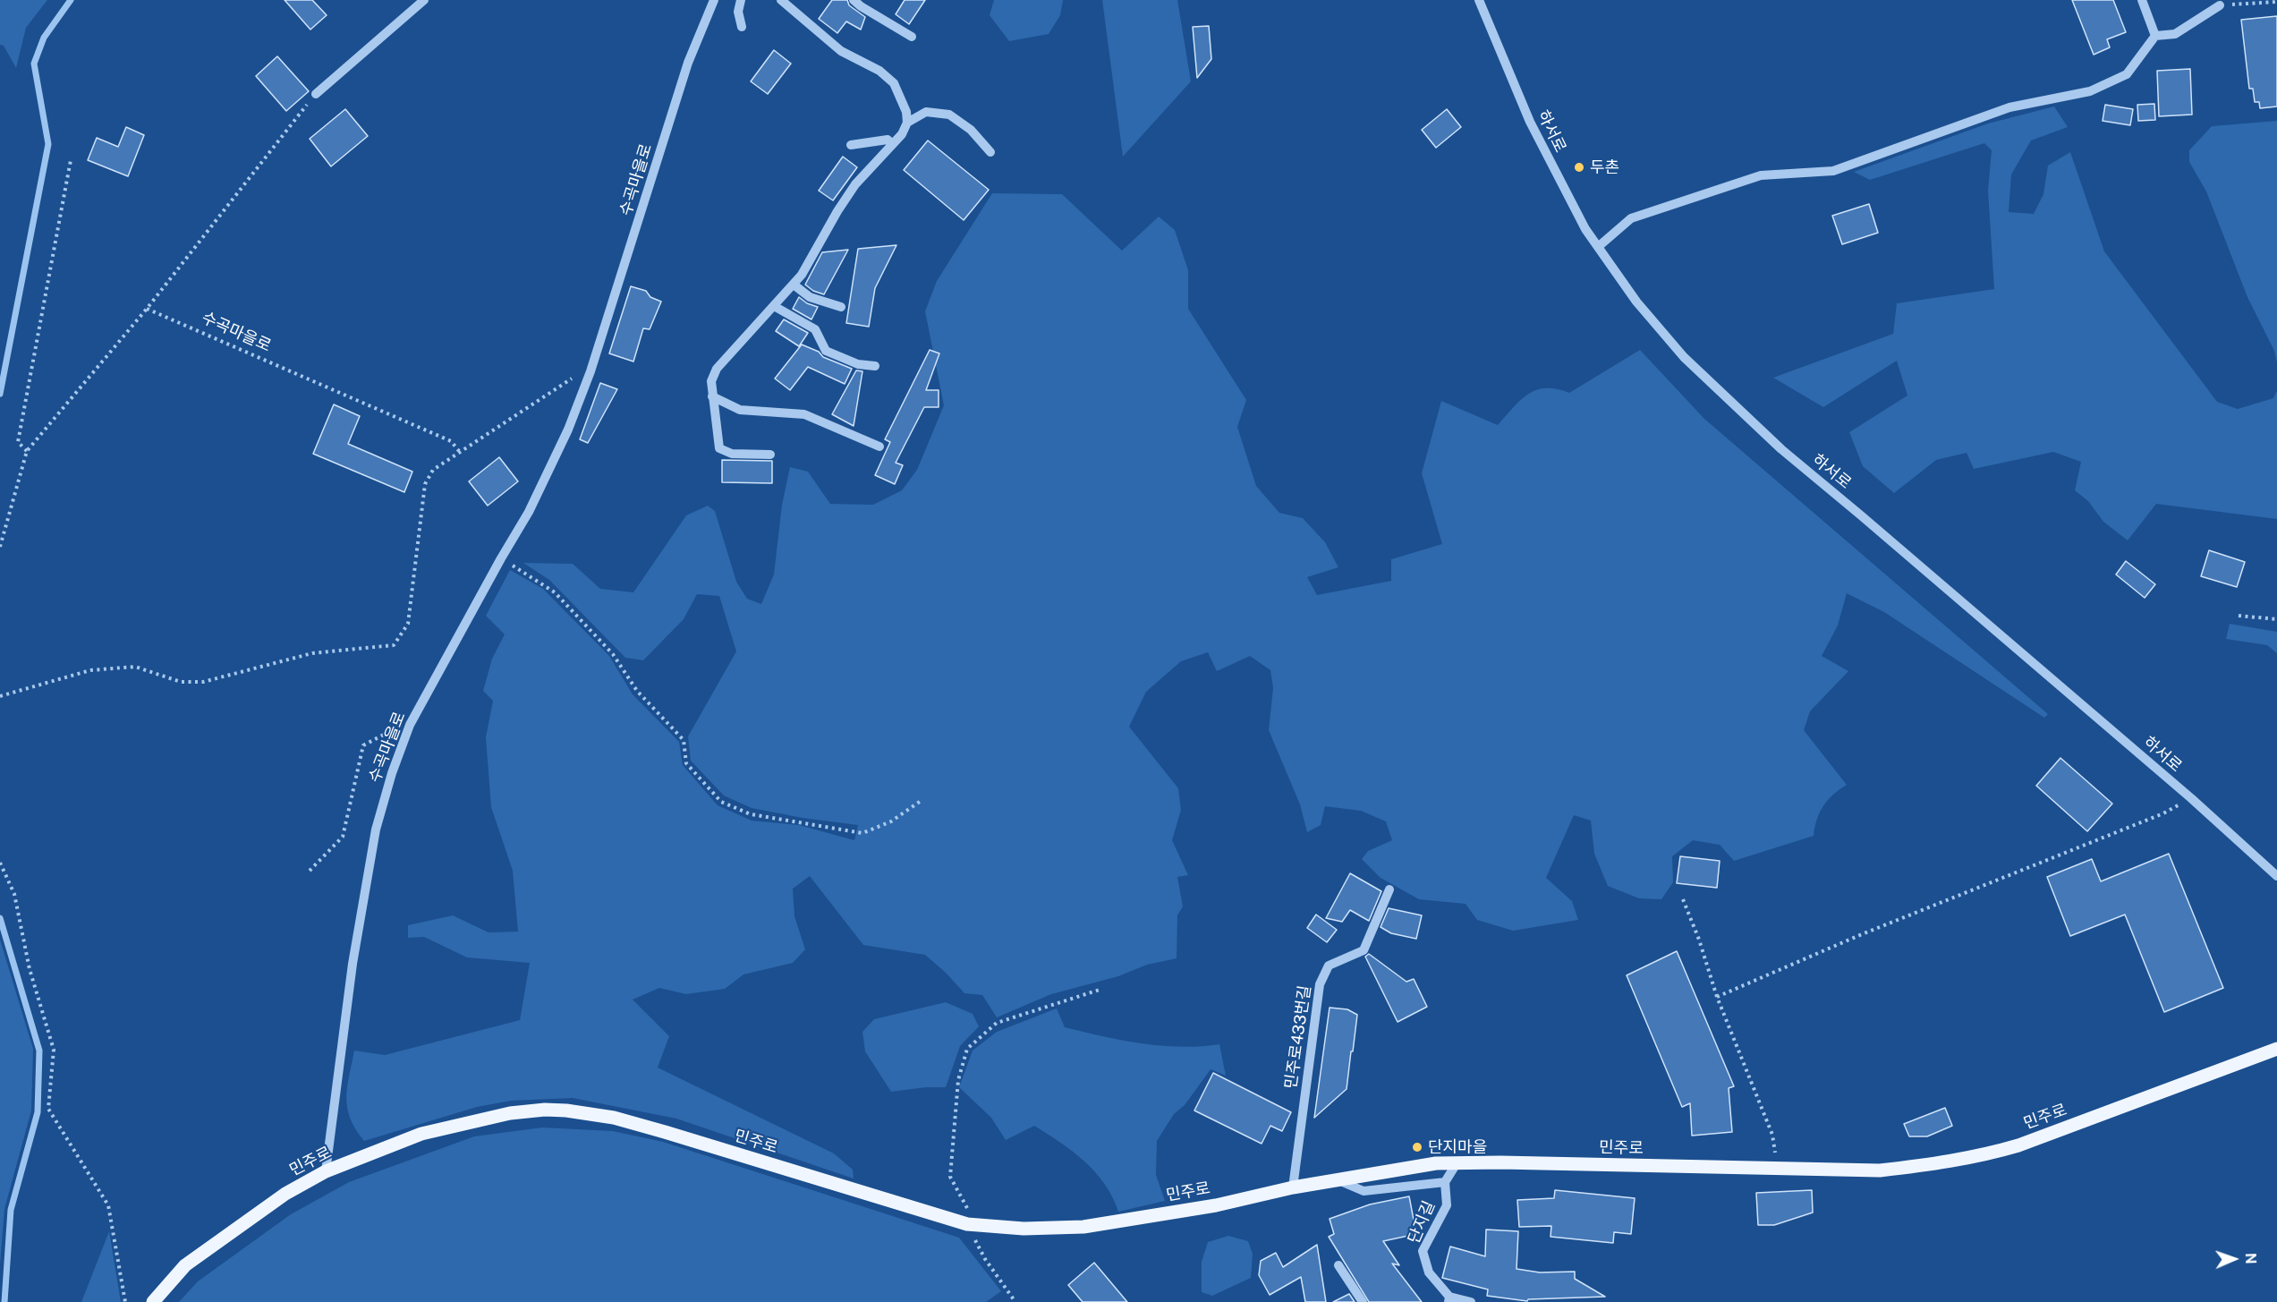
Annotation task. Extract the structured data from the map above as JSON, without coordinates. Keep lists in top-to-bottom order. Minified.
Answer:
{"streets":{"main road":["민주로"],"street":["하서로","수곡마을로","민주로433번길","단지길"]},"crossings":[["수곡마을로","민주로"],["민주로433번길","민주로"],["민주로","단지길"]],"places":["두촌","단지마을"],"north":"right"}
